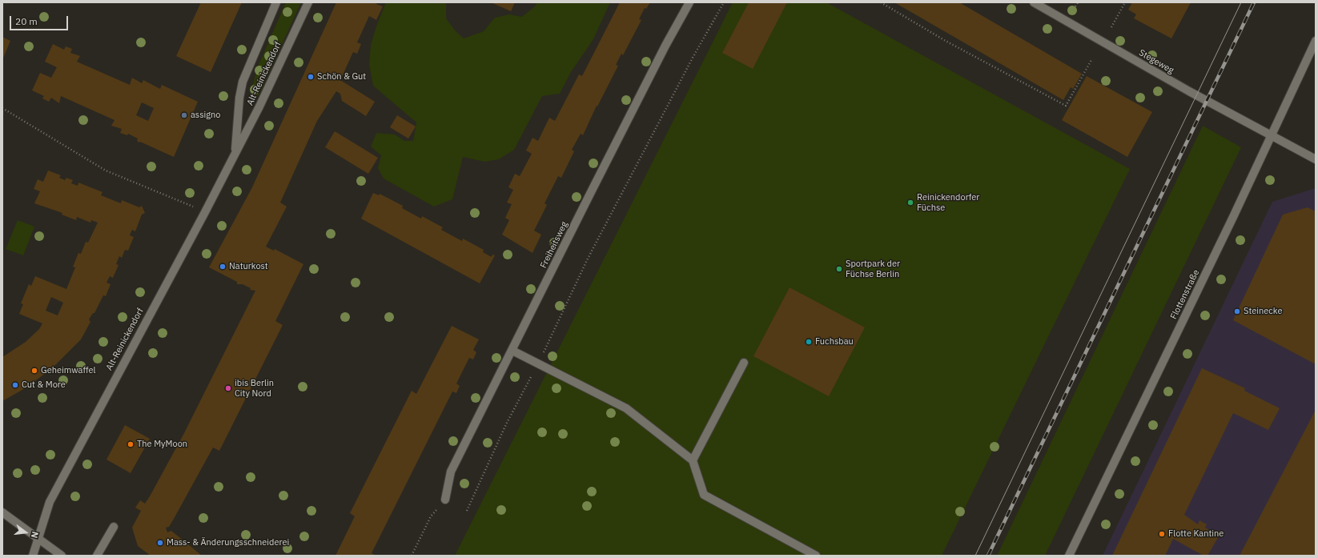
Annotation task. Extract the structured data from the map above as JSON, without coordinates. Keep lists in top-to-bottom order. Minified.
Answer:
{"streets":{"street":["Stegeweg","Alt-Reinickendorf","Freiheitsweg","Flottenstraße"]},"crossings":[["Stegeweg","Flottenstraße"]],"places":["Schön & Gut","assigno","Reinickendorfer Füchse","Naturkost","Sportpark der Füchse Berlin","Steinecke","Fuchsbau","Geheimwaffel","Cut & More","ibis Berlin City Nord","The MyMoon","Flotte Kantine","Mass- & Änderungsschneiderei"],"scale_bar":"20 m","north":"right"}
